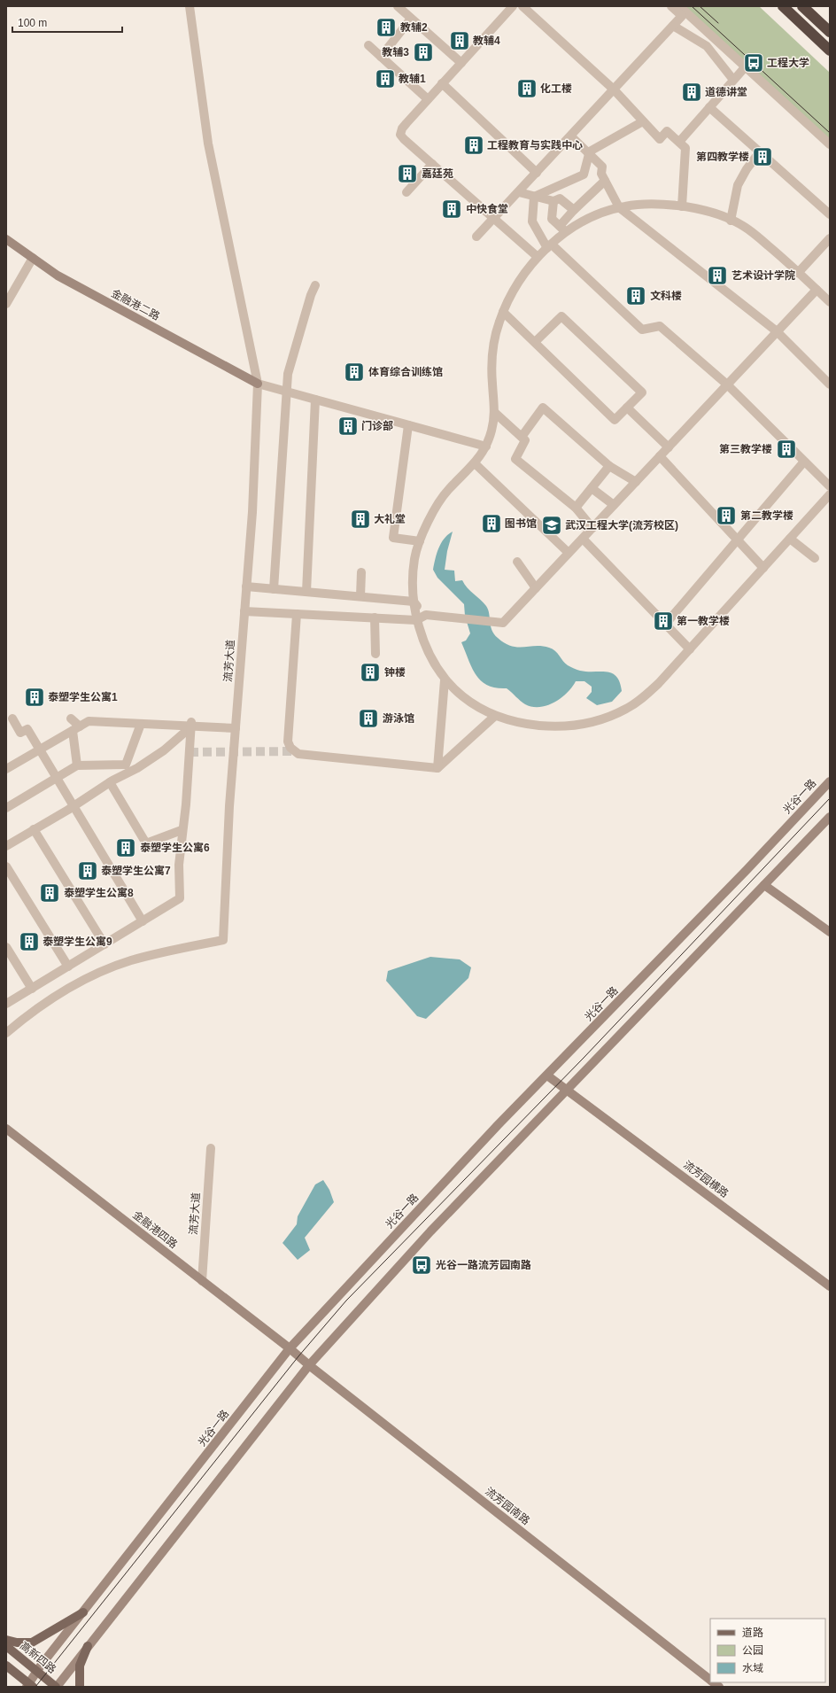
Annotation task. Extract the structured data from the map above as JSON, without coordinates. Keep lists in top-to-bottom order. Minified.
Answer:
{"streets":{"main road":["金融港二路","光谷一路","流芳园横路","金融港四路","流芳园南路","高新四路"],"street":["流芳大道"]},"crossings":[["金融港二路","流芳大道"],["流芳大道","金融港四路"],["光谷一路","流芳园横路"],["光谷一路","金融港四路"],["光谷一路","流芳园南路"],["光谷一路","高新四路"],["金融港四路","流芳园南路"]],"places":{"building":["教辅2","教辅4","教辅3","教辅1","化工楼","道德讲堂","工程教育与实践中心","第四教学楼","嘉廷苑","中快食堂","艺术设计学院","文科楼","体育综合训练馆","门诊部","第三教学楼","第二教学楼","大礼堂","图书馆","第一教学楼","钟楼","泰塑学生公寓1","游泳馆","泰塑学生公寓6","泰塑学生公寓7","泰塑学生公寓8","泰塑学生公寓9"],"bus stop":["工程大学","光谷一路流芳园南路"],"school or university":["武汉工程大学(流芳校区)"]},"legend":["道路","公园","水域"],"scale_bar":"100 m"}
